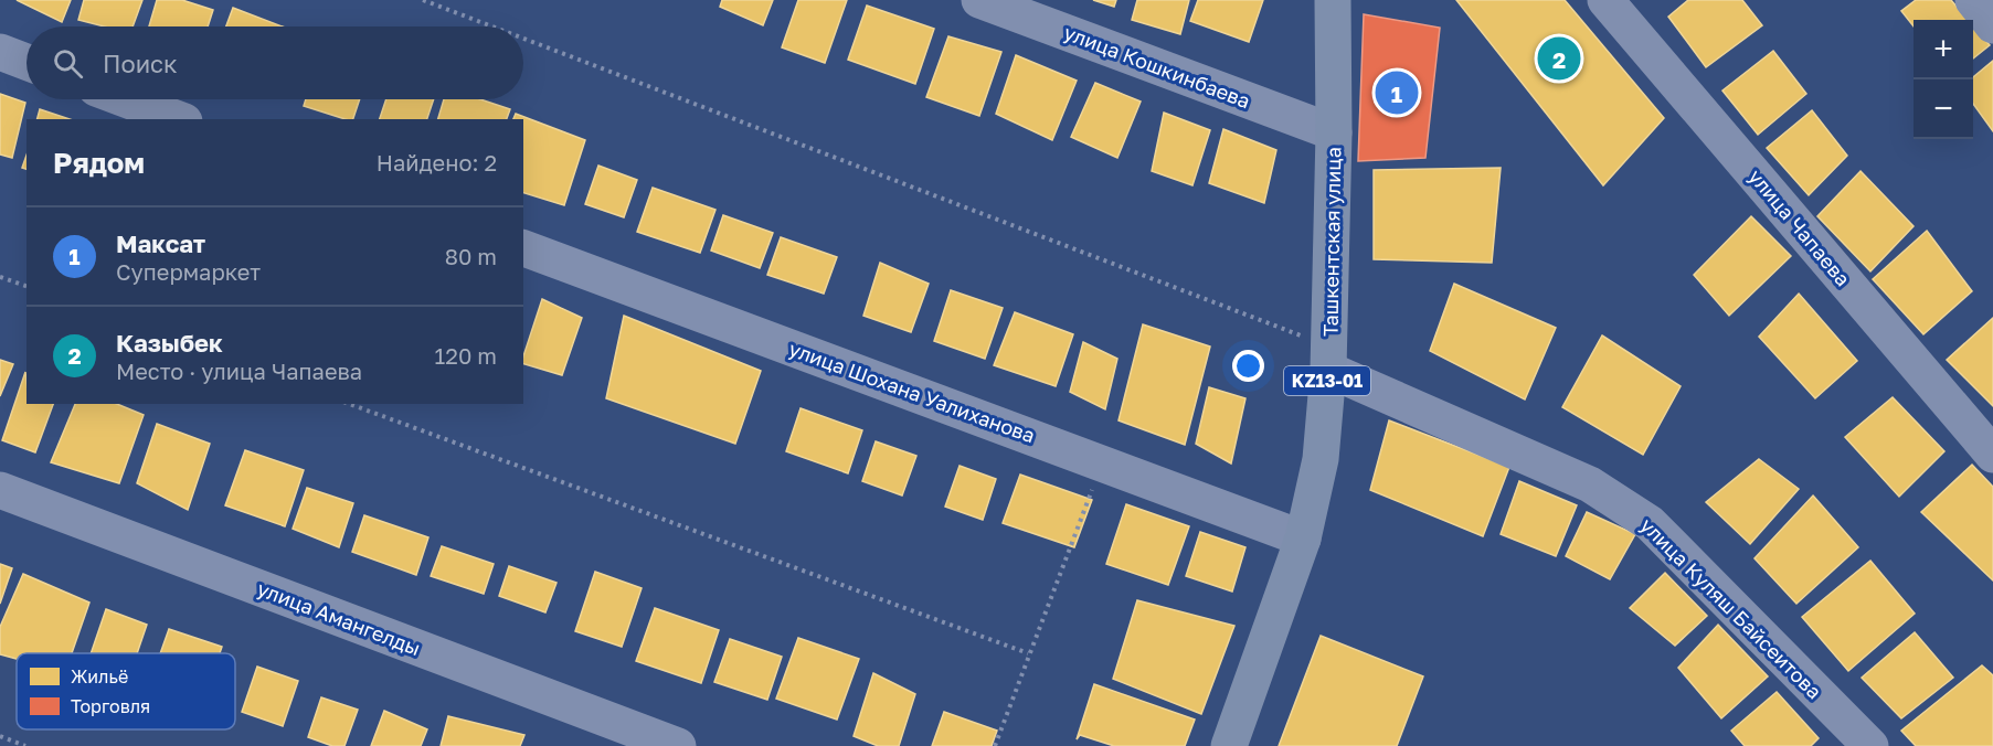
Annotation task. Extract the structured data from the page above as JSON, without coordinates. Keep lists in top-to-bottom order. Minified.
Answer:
{"streets":{"main road":["Ташкентская улица","KZ13-01"],"street":["улица Кошкинбаева","улица Чапаева","улица Шохана Уалиханова","улица Куляш Байсеитова","улица Амангелды"]},"crossings":[["улица Кошкинбаева","Ташкентская улица"],["Ташкентская улица","улица Шохана Уалиханова"],["Ташкентская улица","улица Куляш Байсеитова"]],"legend":["Жильё","Торговля"],"page":{"map_buttons":["+","−"],"search":"Поиск","pins":["2","1"],"heading":["Рядом","Найдено: 2"],"list":[{"mark":"1","name":"Максат","note":"Супермаркет","value":"80 m"},{"mark":"2","name":"Казыбек","note":"Место · улица Чапаева","value":"120 m"}]}}
